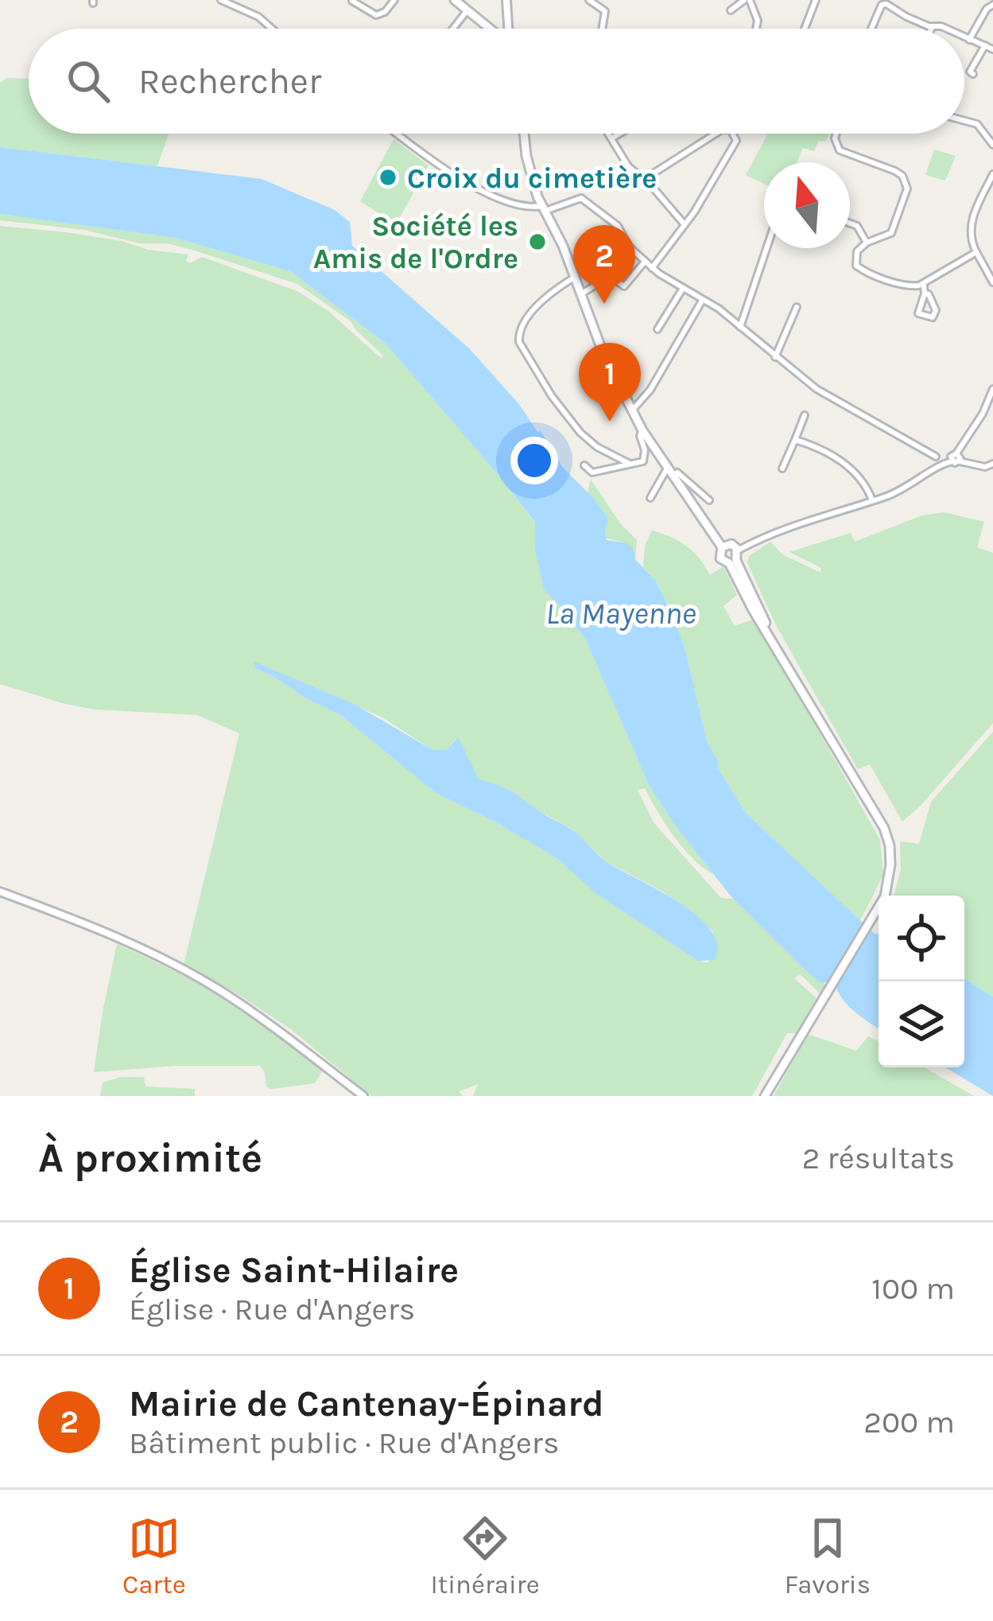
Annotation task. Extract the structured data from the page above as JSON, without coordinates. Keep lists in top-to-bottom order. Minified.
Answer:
{"water":["La Mayenne"],"places":["Croix du cimetière","Société les Amis de l'Ordre"],"north":"top","page":{"search":"Rechercher","pins":["2","1"],"heading":["À proximité","2 résultats"],"list":[{"mark":"1","name":"Église Saint-Hilaire","note":"Église · Rue d'Angers","value":"100 m"},{"mark":"2","name":"Mairie de Cantenay-Épinard","note":"Bâtiment public · Rue d'Angers","value":"200 m"}],"nav":["Carte","Itinéraire","Favoris"]}}
